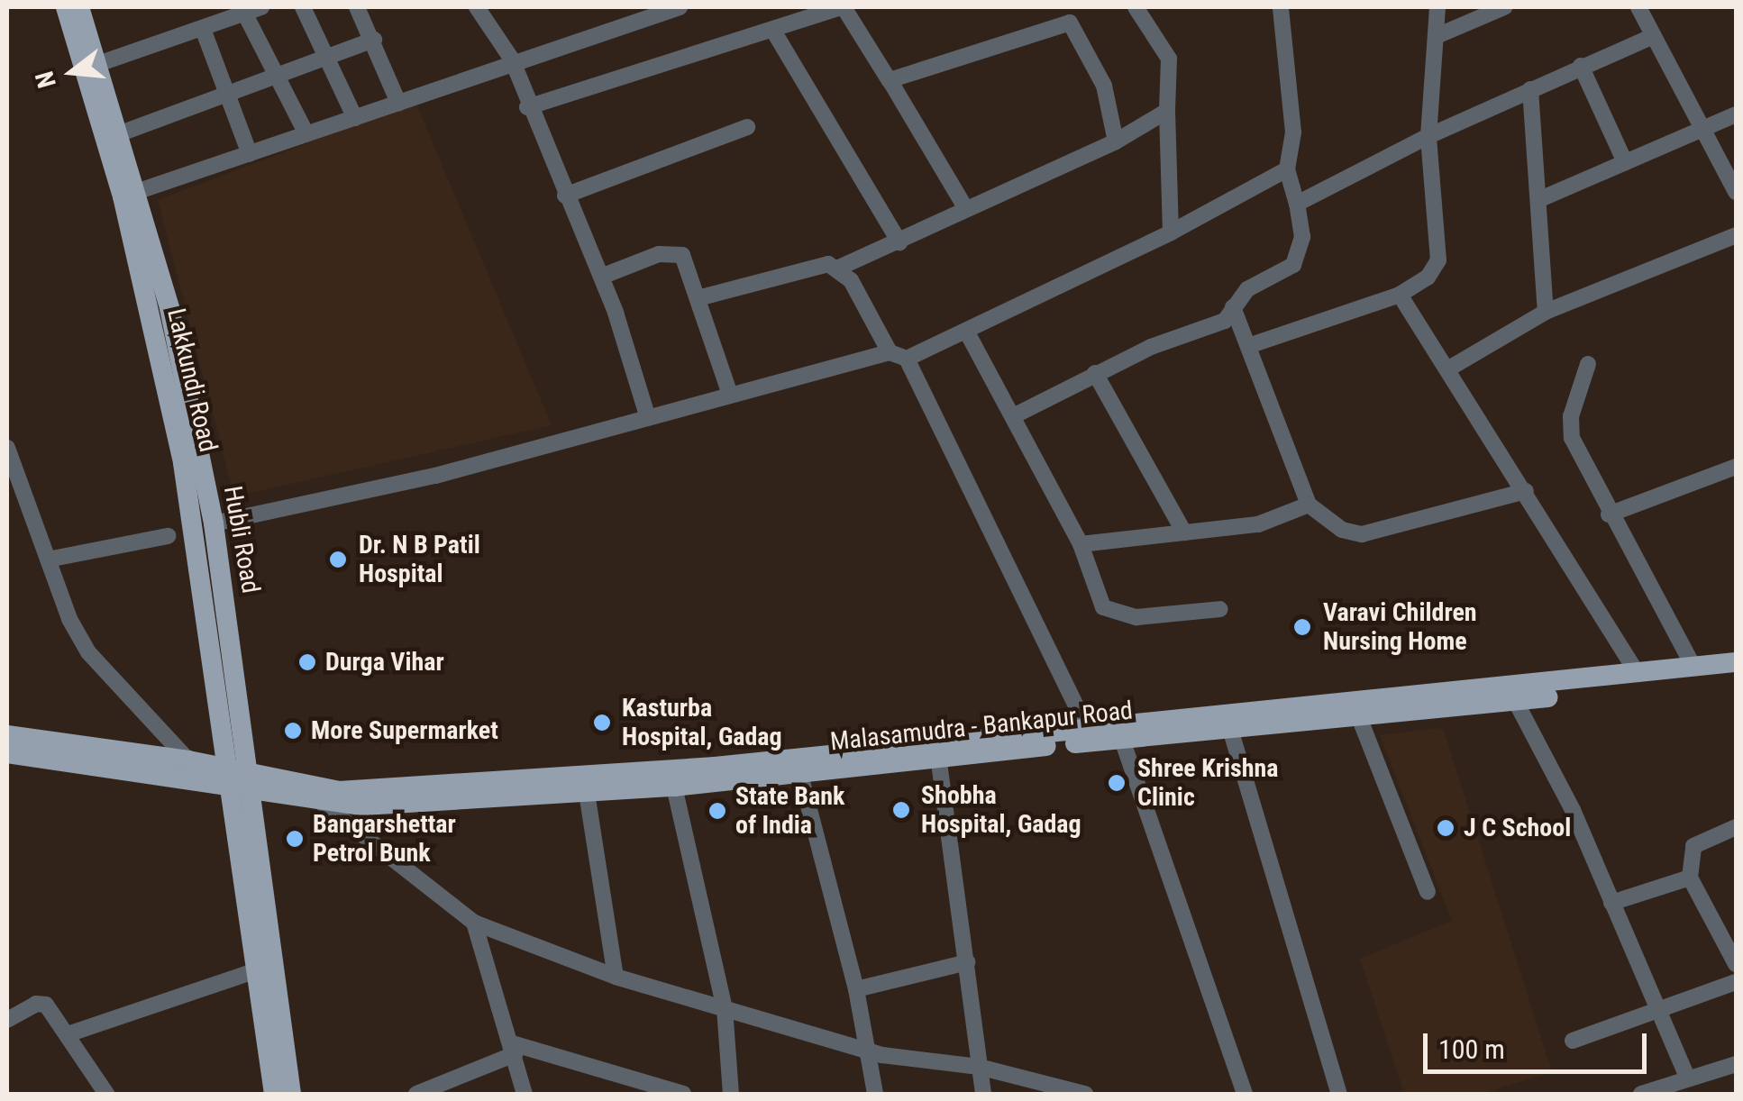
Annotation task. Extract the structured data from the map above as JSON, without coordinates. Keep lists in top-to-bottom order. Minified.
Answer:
{"streets":{"main road":["Lakkundi Road","Hubli Road","Malasamudra - Bankapur Road"]},"crossings":[["Lakkundi Road","Hubli Road"],["Lakkundi Road","Malasamudra - Bankapur Road"],["Hubli Road","Malasamudra - Bankapur Road"]],"places":["Dr. N B Patil Hospital","Varavi Children Nursing Home","Durga Vihar","Kasturba Hospital, Gadag","More Supermarket","Shree Krishna Clinic","Shobha Hospital, Gadag","State Bank of India","J C School","Bangarshettar Petrol Bunk"],"scale_bar":"100 m","north":"left"}
